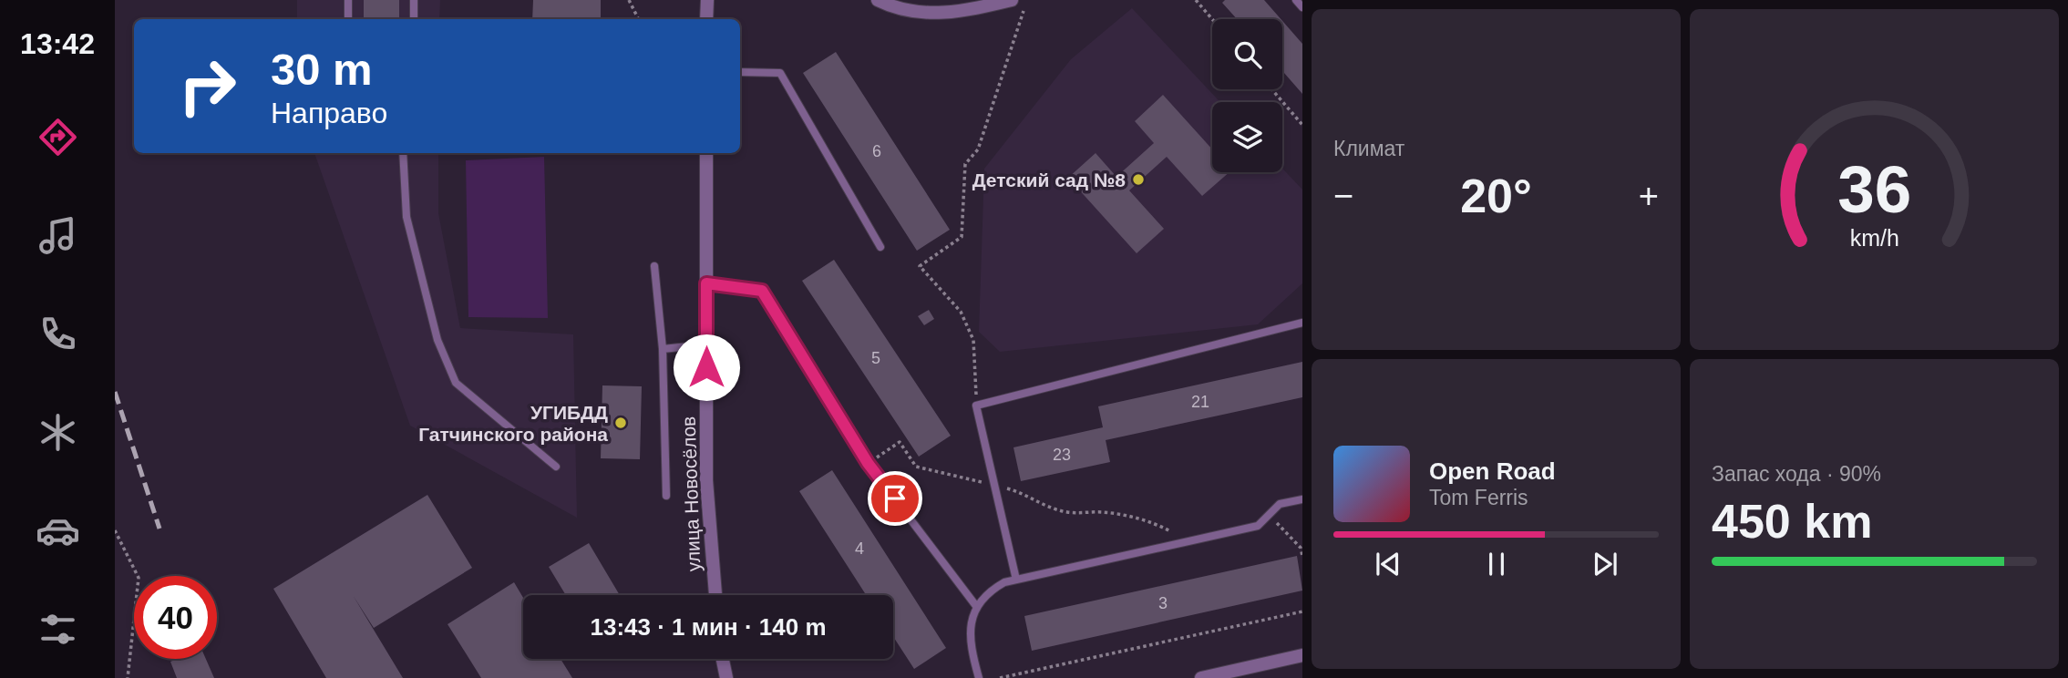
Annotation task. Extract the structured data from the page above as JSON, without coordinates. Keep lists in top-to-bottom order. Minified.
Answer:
{"streets":{"street":["улица Новосёлов"]},"places":["Детский сад №8","УГИБДД Гатчинского района"],"house_numbers":["6","5","21","23","4","3"],"page":{"tabs":"13:42","tile":["Климат",["Запас хода · 90%","450 km"]],"turn":["30 m","Направо"],"heat":["−","20°","+"],"song":["Open Road","Tom Ferris"],"limit":"40","trip":"13:43 · 1 мин · 140 m","gauge":["36","km/h"]}}
